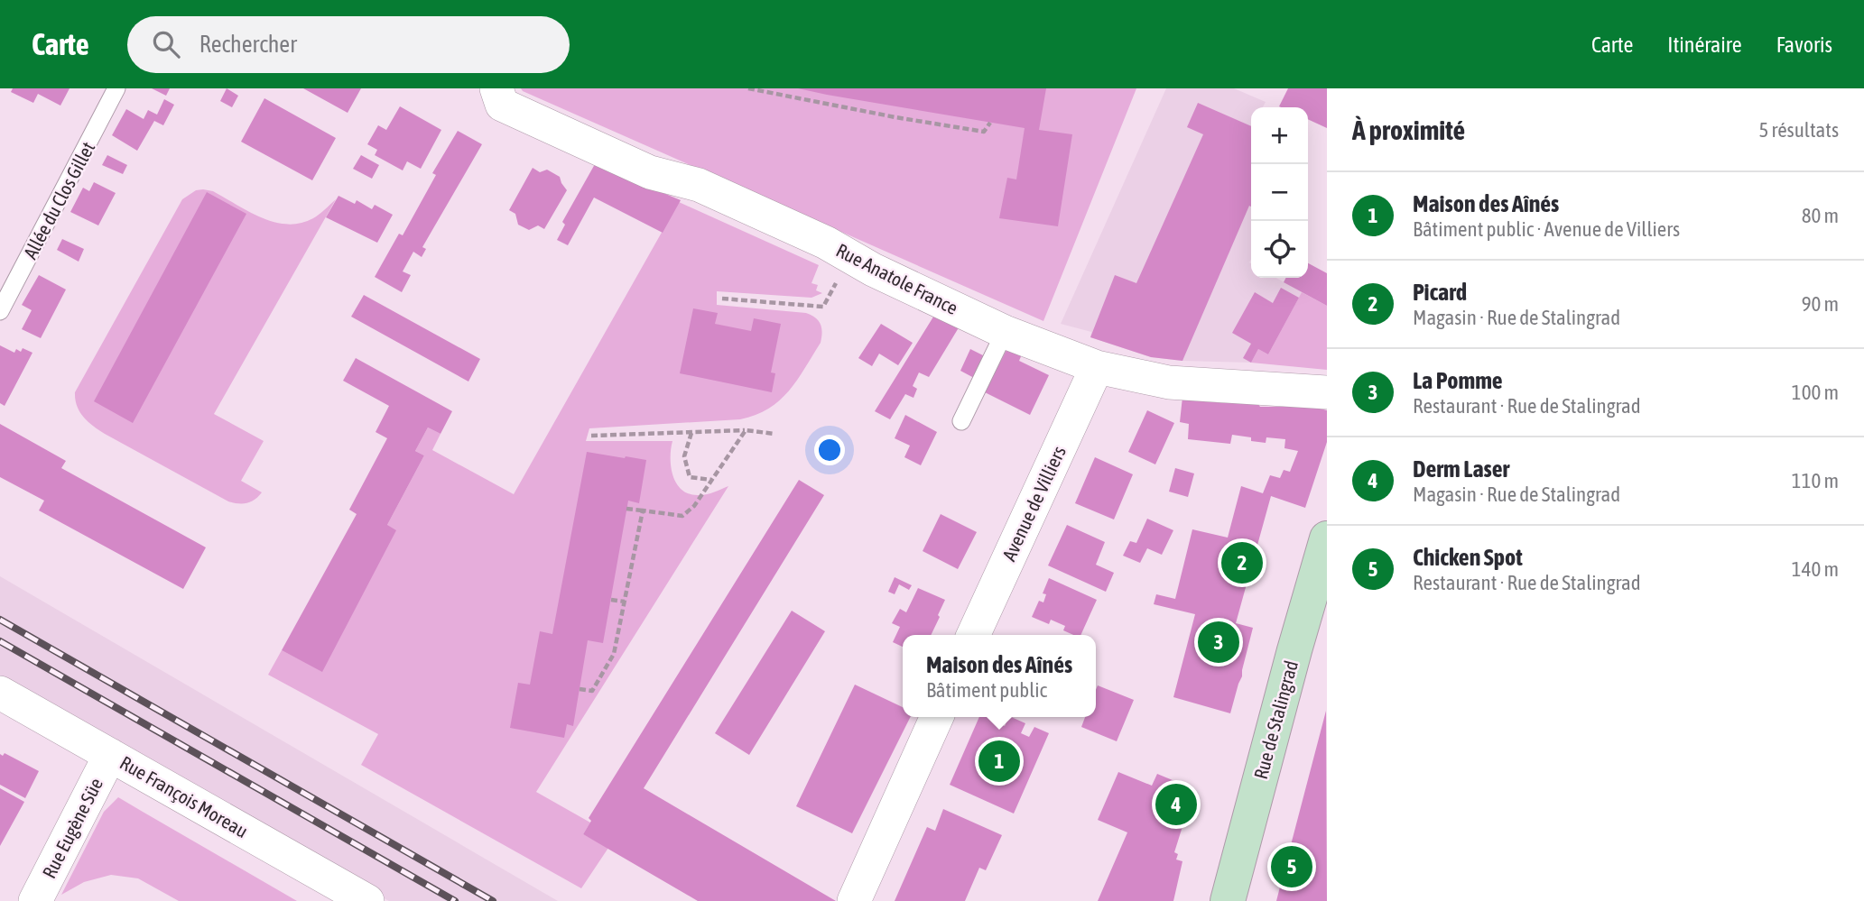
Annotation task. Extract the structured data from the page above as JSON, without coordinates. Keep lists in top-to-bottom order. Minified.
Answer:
{"streets":{"street":["Rue Anatole France","Avenue de Villiers","Rue de Stalingrad","Rue François Moreau","Rue Eugène Süe"],"lane":["Allée du Clos Gillet"]},"crossings":[["Rue Anatole France","Avenue de Villiers"],["Rue François Moreau","Rue Eugène Süe"]],"page":{"header":"Carte","search":"Rechercher","nav":["Carte","Itinéraire","Favoris"],"heading":["À proximité","5 résultats"],"map_buttons":["+","−"],"list":[{"mark":"1","name":"Maison des Aînés","note":"Bâtiment public · Avenue de Villiers","value":"80 m"},{"mark":"2","name":"Picard","note":"Magasin · Rue de Stalingrad","value":"90 m"},{"mark":"3","name":"La Pomme","note":"Restaurant · Rue de Stalingrad","value":"100 m"},{"mark":"4","name":"Derm Laser","note":"Magasin · Rue de Stalingrad","value":"110 m"},{"mark":"5","name":"Chicken Spot","note":"Restaurant · Rue de Stalingrad","value":"140 m"}],"pins":["2","3","1","4","5"],"popup":["Maison des Aînés","Bâtiment public"]}}
